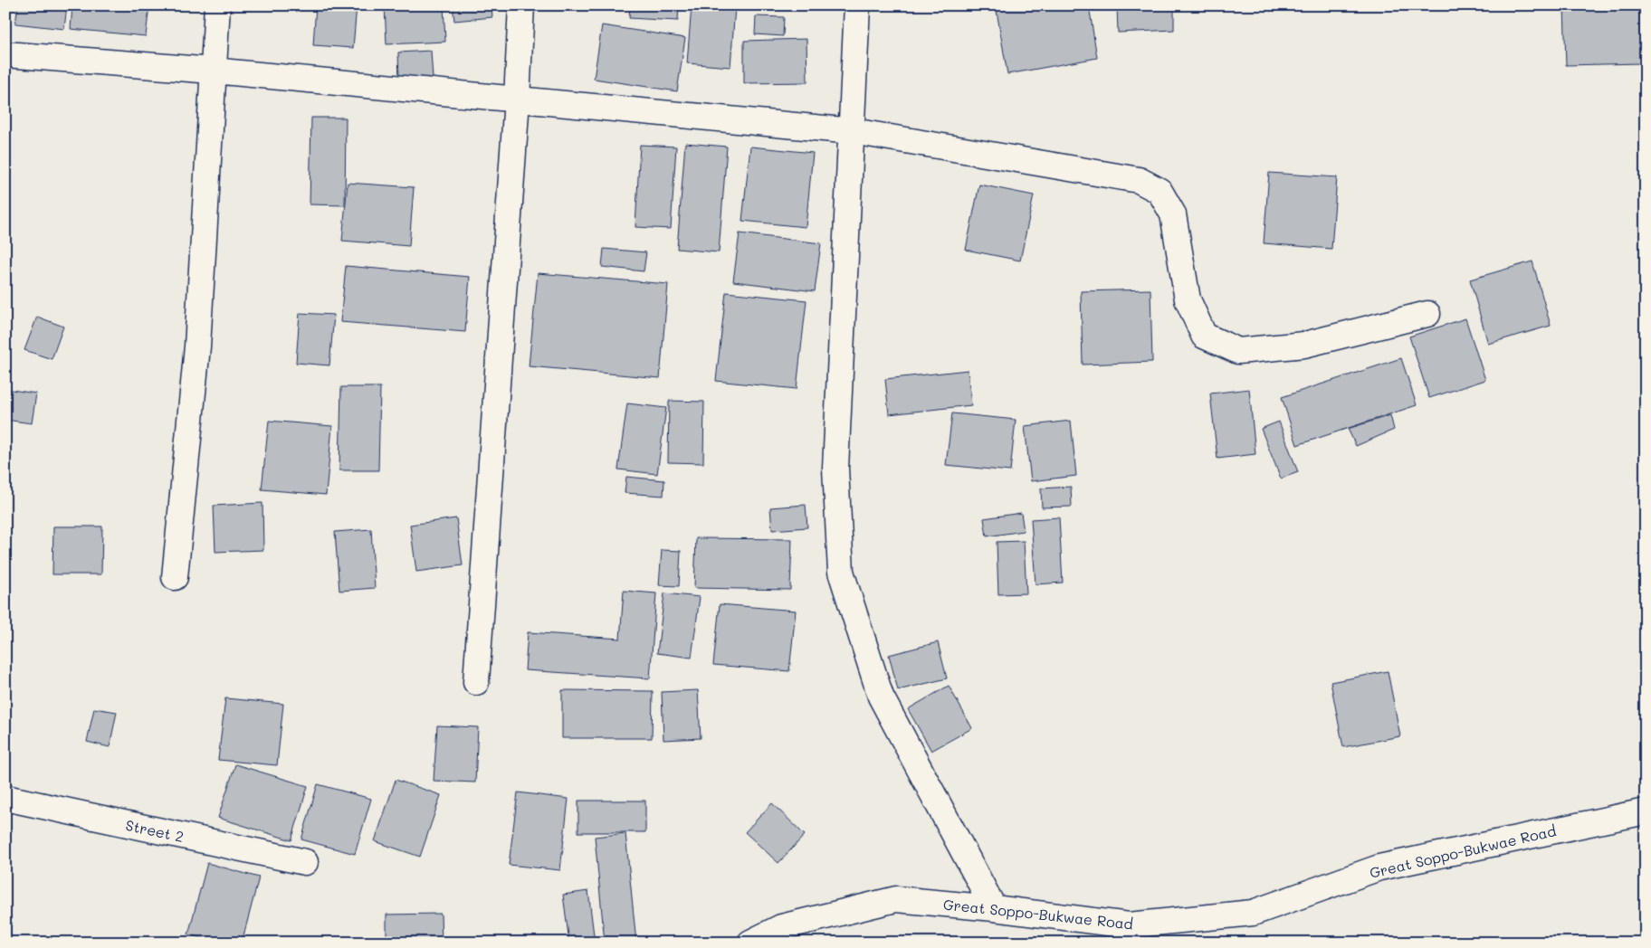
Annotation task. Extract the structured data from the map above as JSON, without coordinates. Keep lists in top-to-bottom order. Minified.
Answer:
{"streets":{"street":["Street 2","Great Soppo-Bukwae Road"]}}
